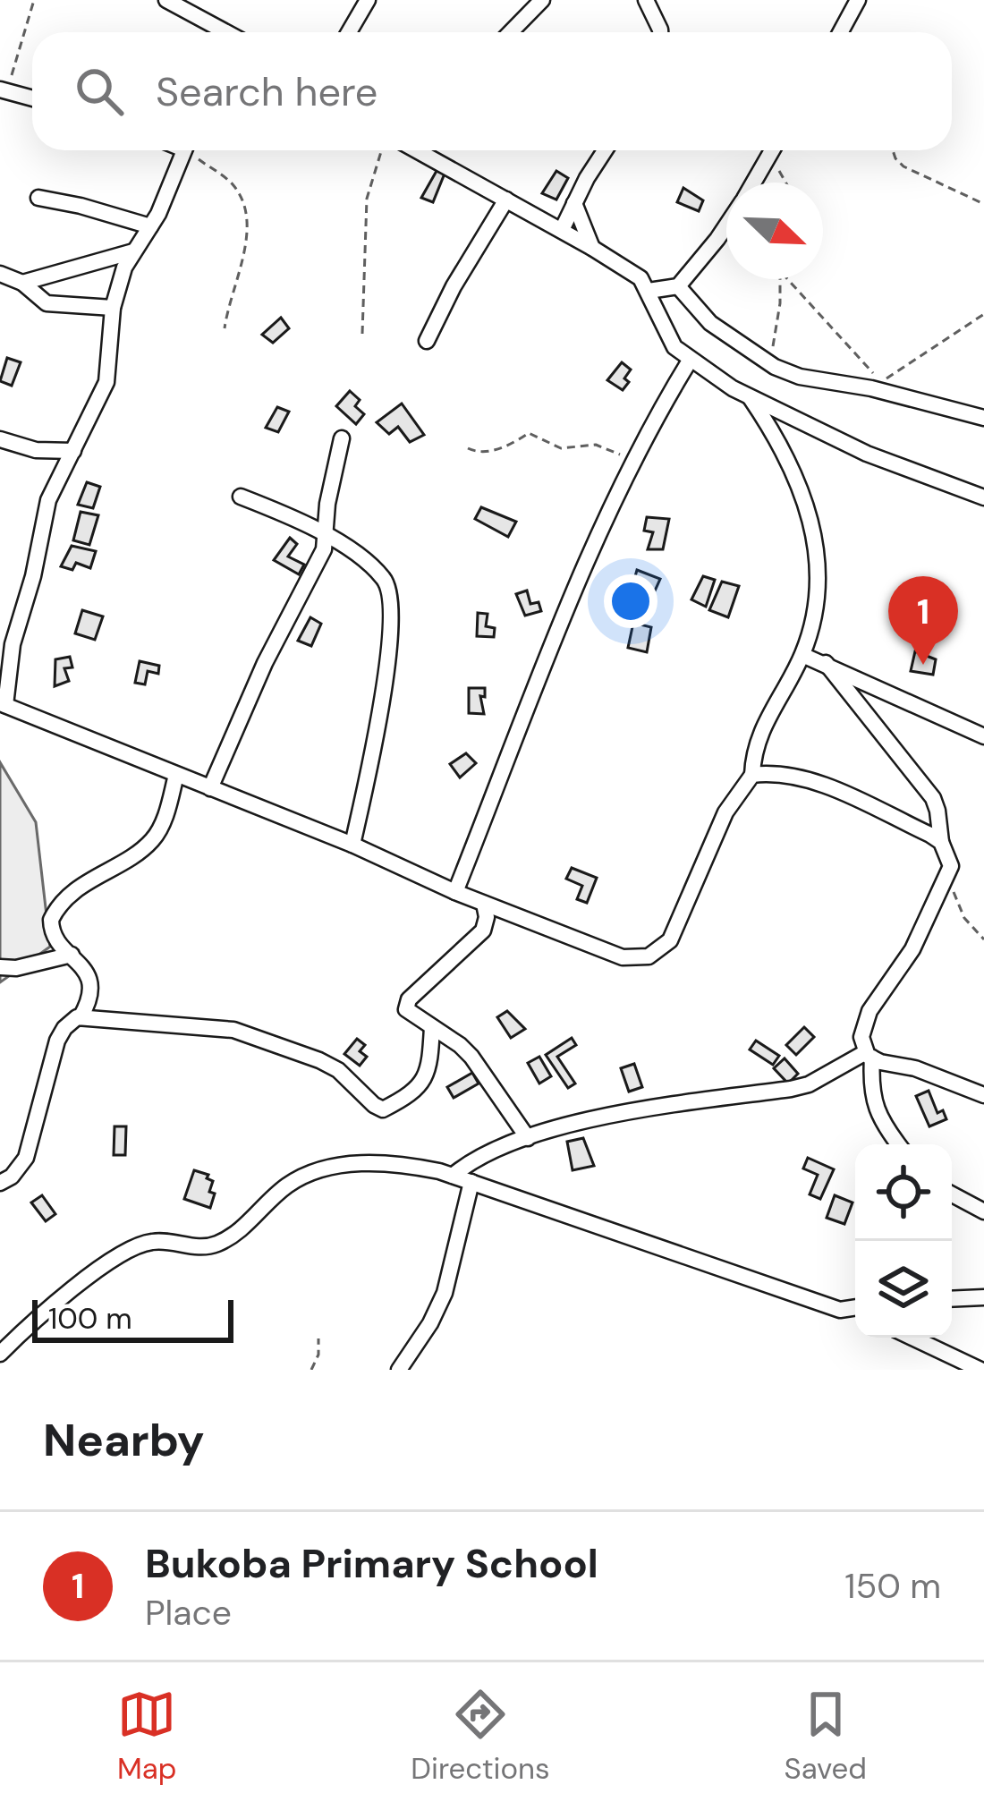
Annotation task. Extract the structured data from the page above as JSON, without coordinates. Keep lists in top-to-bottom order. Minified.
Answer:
{"scale_bar":"100 m","north":"bottom right","page":{"search":"Search here","pins":"1","scale":"100 m","heading":"Nearby","list":[{"mark":"1","name":"Bukoba Primary School","note":"Place","value":"150 m"}],"nav":["Map","Directions","Saved"]}}
